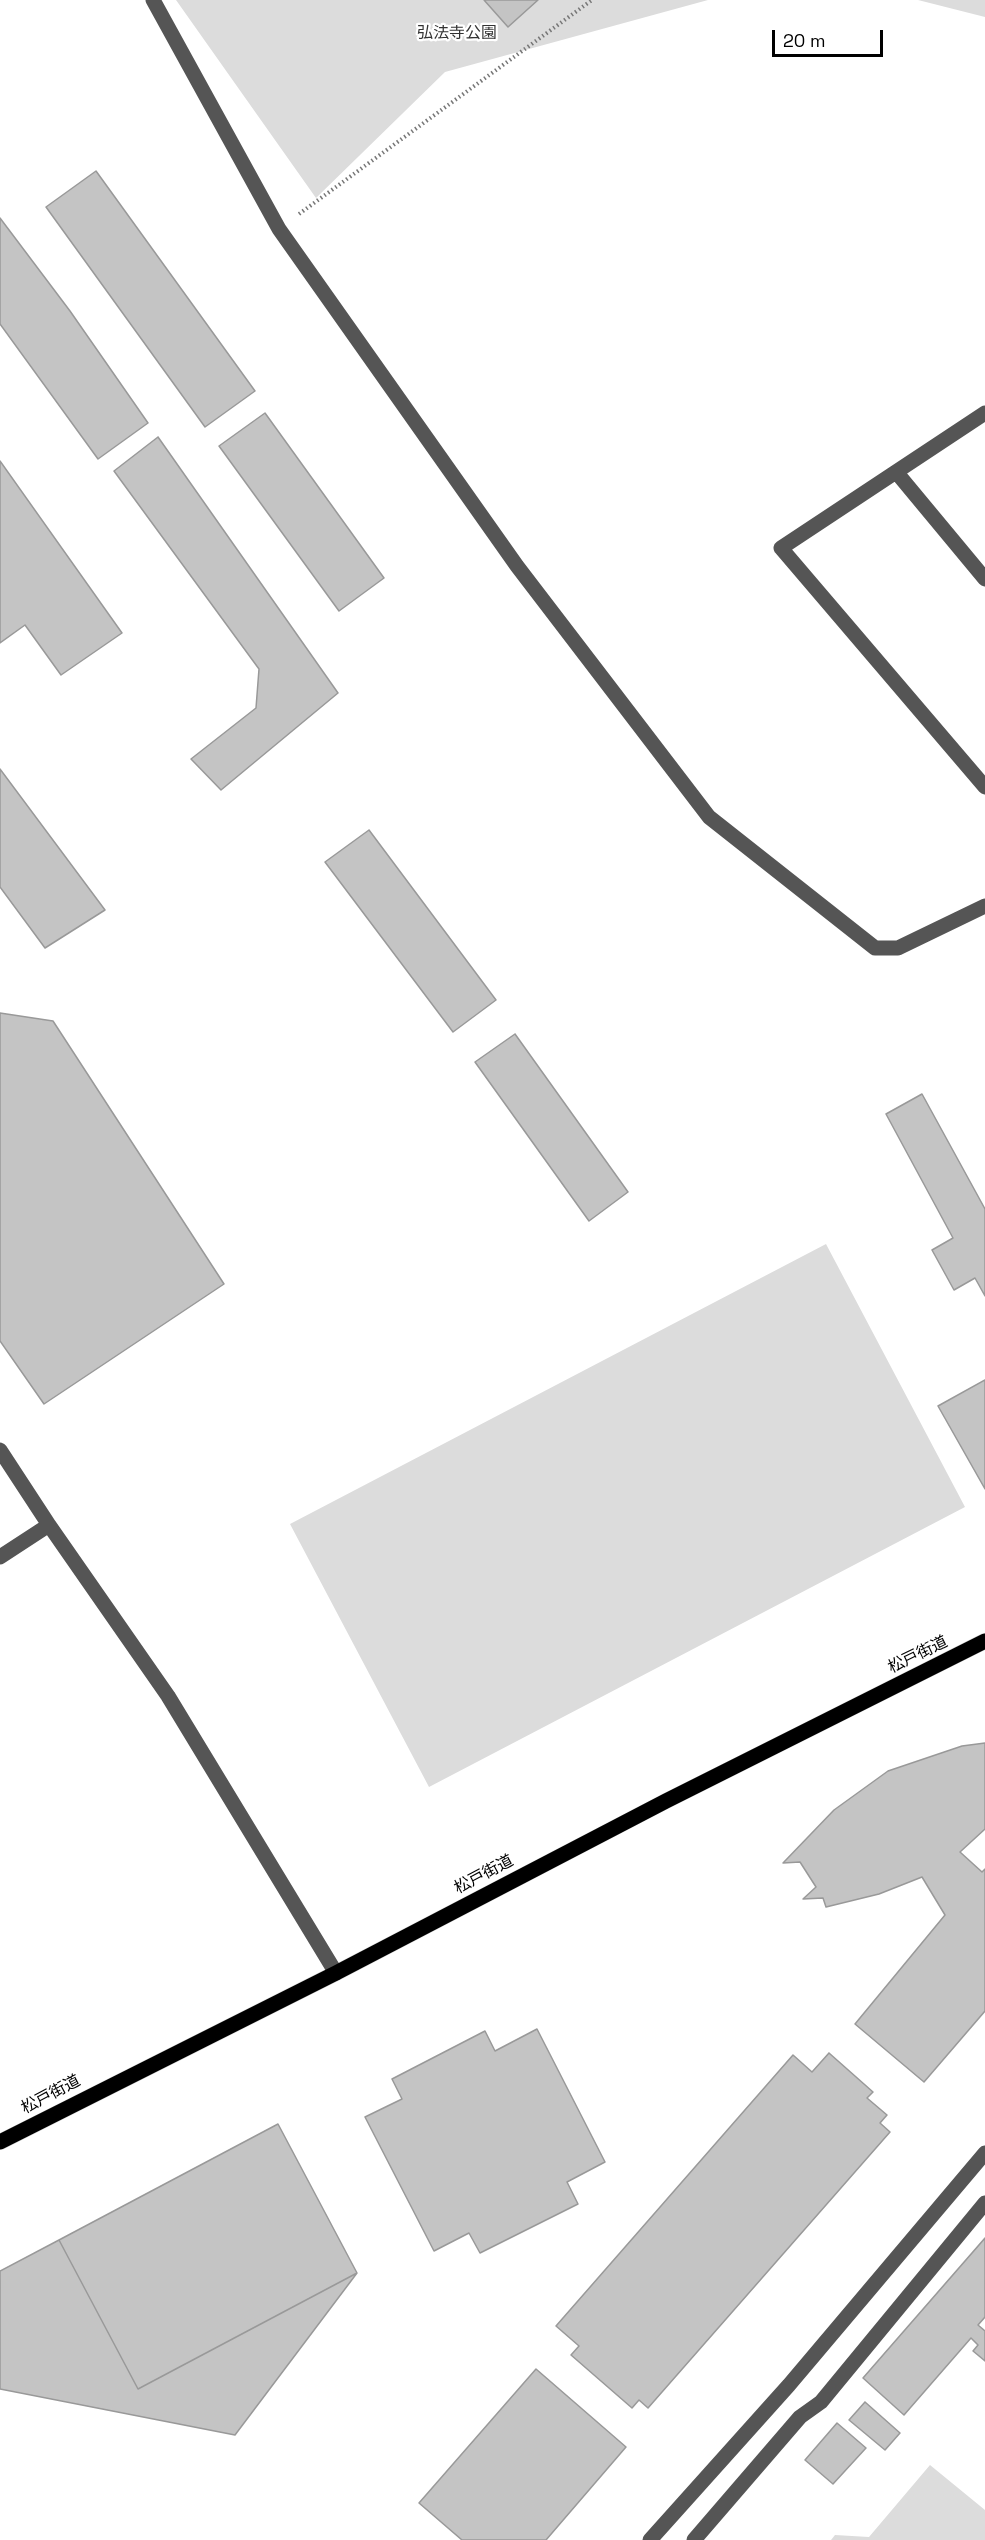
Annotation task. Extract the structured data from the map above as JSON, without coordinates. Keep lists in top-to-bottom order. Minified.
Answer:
{"streets":{"main road":["松戸街道"]},"parks":["弘法寺公園"],"scale_bar":"20 m"}
